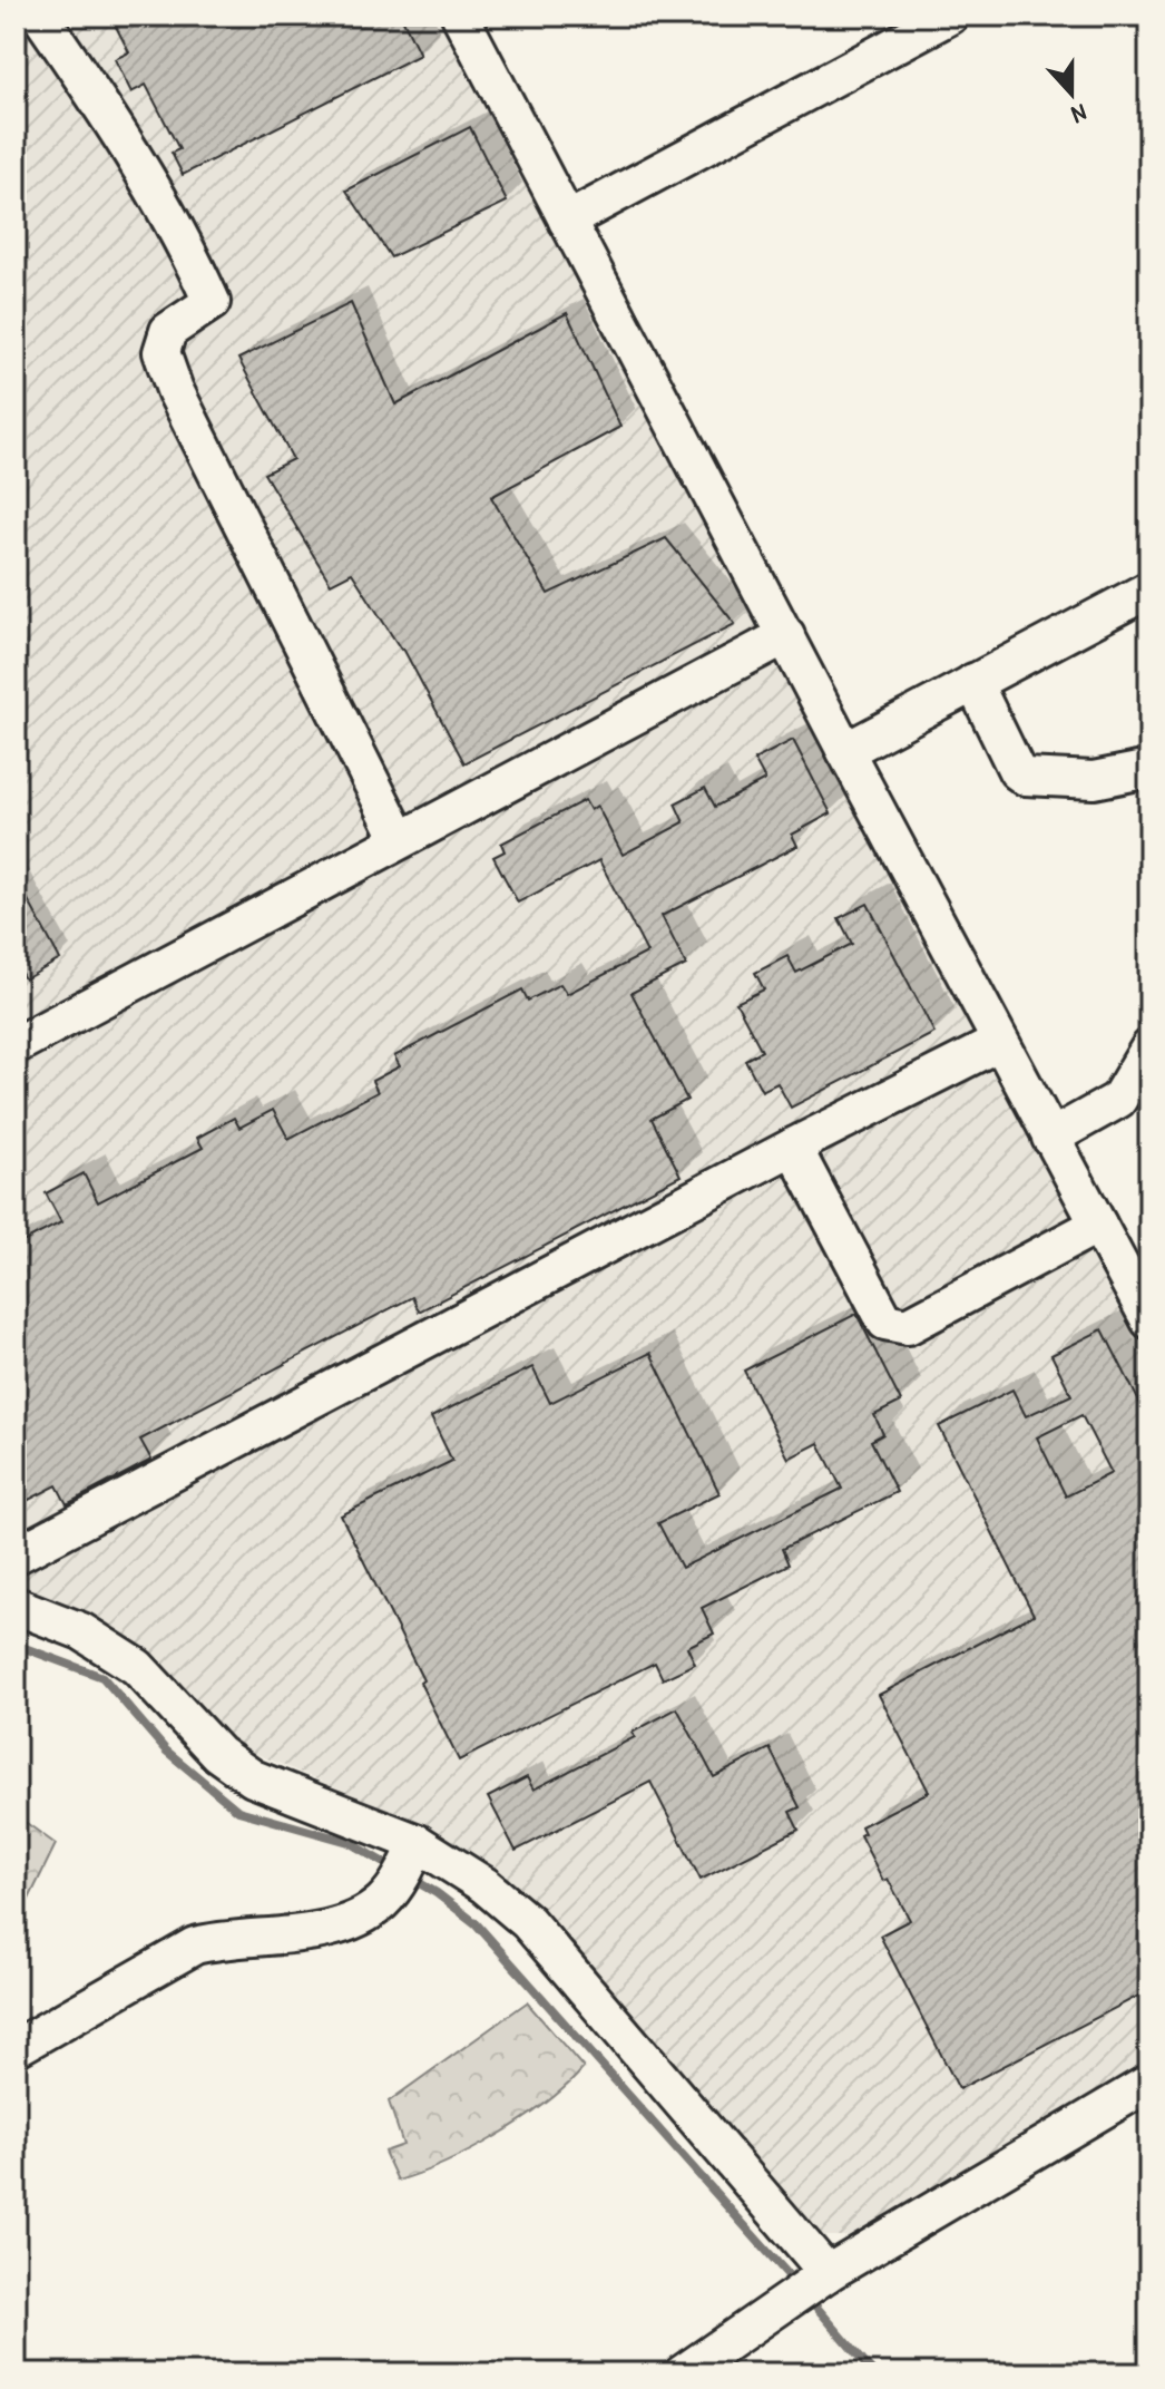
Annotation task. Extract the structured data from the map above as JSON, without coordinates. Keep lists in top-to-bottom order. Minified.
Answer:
{"north":"bottom"}
